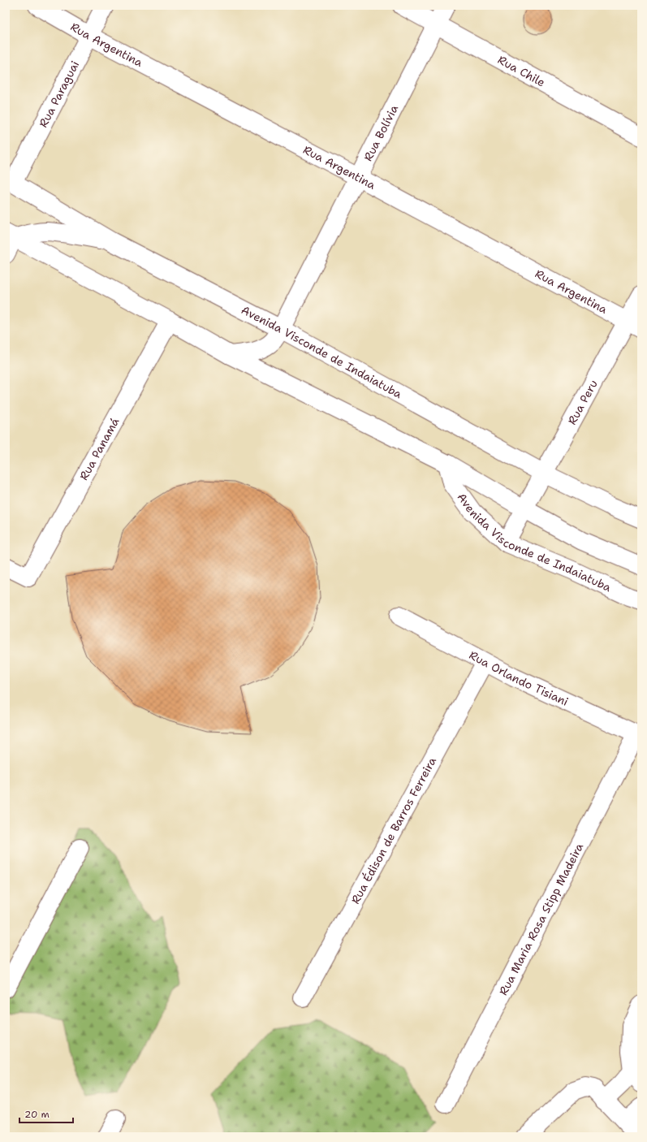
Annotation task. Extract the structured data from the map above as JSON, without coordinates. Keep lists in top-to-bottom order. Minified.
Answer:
{"streets":{"street":["Rua Argentina","Rua Chile","Rua Paraguai","Rua Bolívia","Avenida Visconde de Indaiatuba","Rua Peru","Rua Panamá","Rua Orlando Tisiani","Rua Édison de Barros Ferreira","Rua Maria Rosa Stipp Madeira"]},"crossings":[["Rua Argentina","Rua Paraguai"],["Rua Argentina","Rua Bolívia"],["Rua Argentina","Rua Peru"],["Rua Chile","Rua Bolívia"],["Rua Paraguai","Avenida Visconde de Indaiatuba"],["Rua Bolívia","Avenida Visconde de Indaiatuba"],["Avenida Visconde de Indaiatuba","Rua Peru"],["Avenida Visconde de Indaiatuba","Rua Panamá"],["Rua Orlando Tisiani","Rua Édison de Barros Ferreira"],["Rua Orlando Tisiani","Rua Maria Rosa Stipp Madeira"]],"scale_bar":"20 m"}
